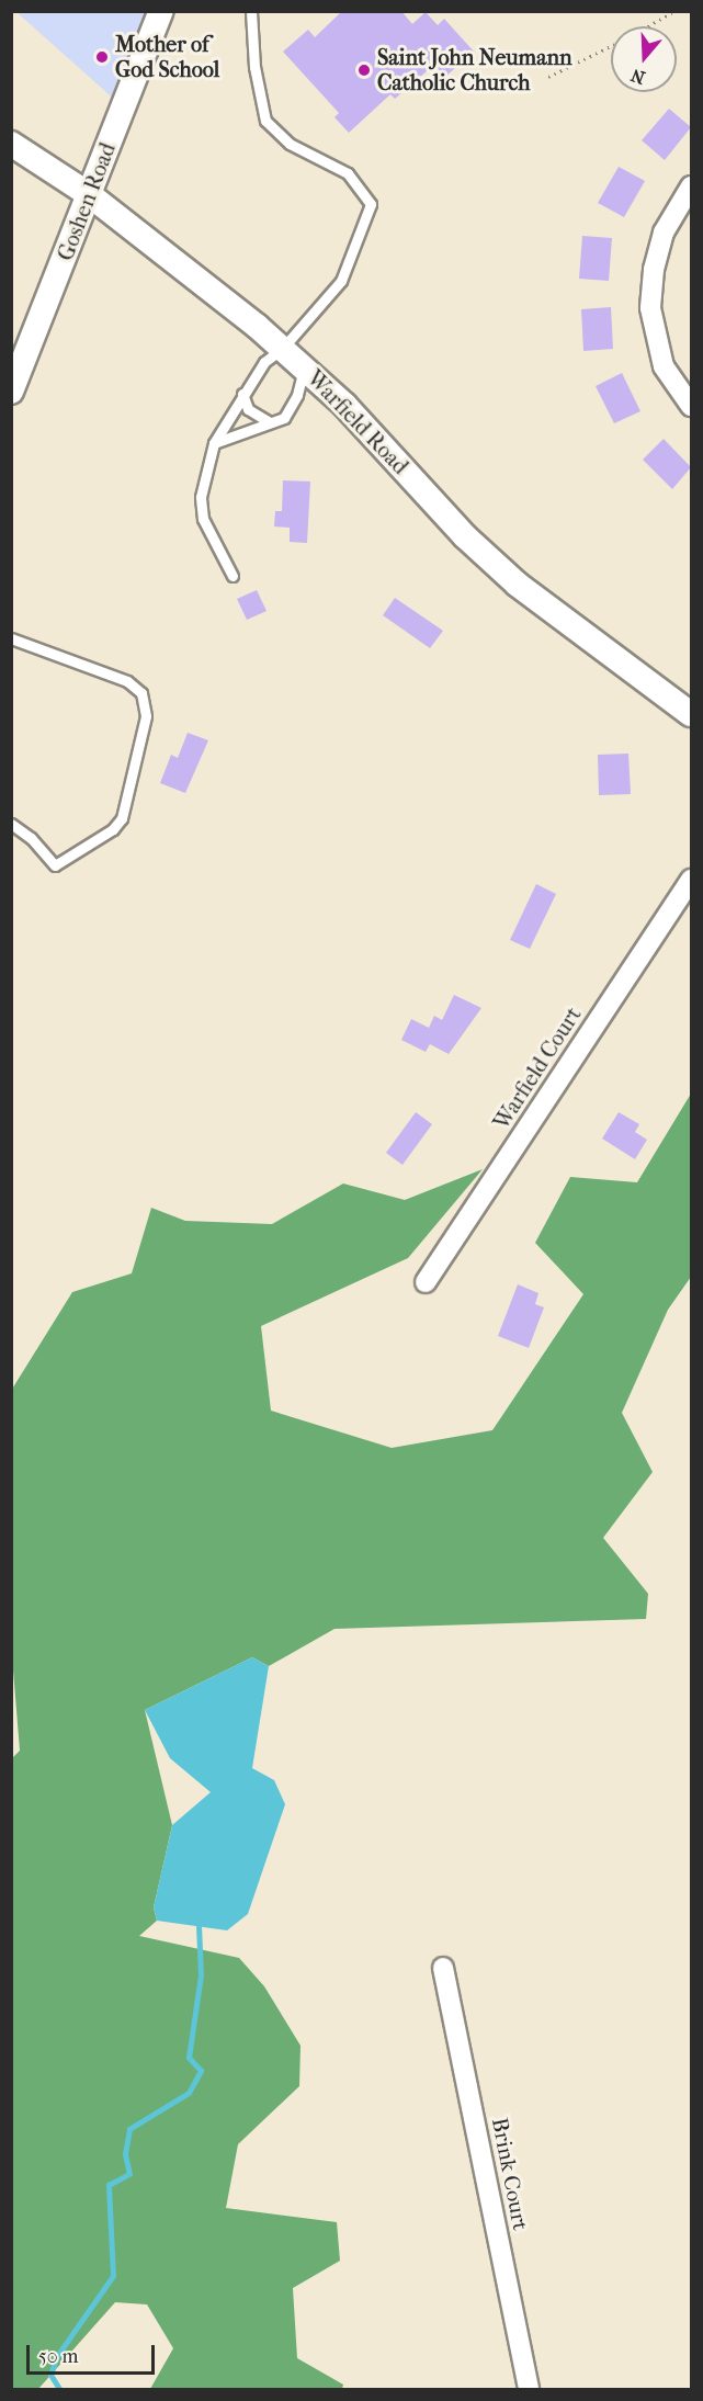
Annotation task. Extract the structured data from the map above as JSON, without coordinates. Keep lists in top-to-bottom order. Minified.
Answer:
{"streets":{"street":["Goshen Road","Warfield Road","Warfield Court","Brink Court"]},"crossings":[["Goshen Road","Warfield Road"]],"places":["Mother of God School","Saint John Neumann Catholic Church"],"scale_bar":"50 m","north":"bottom"}
